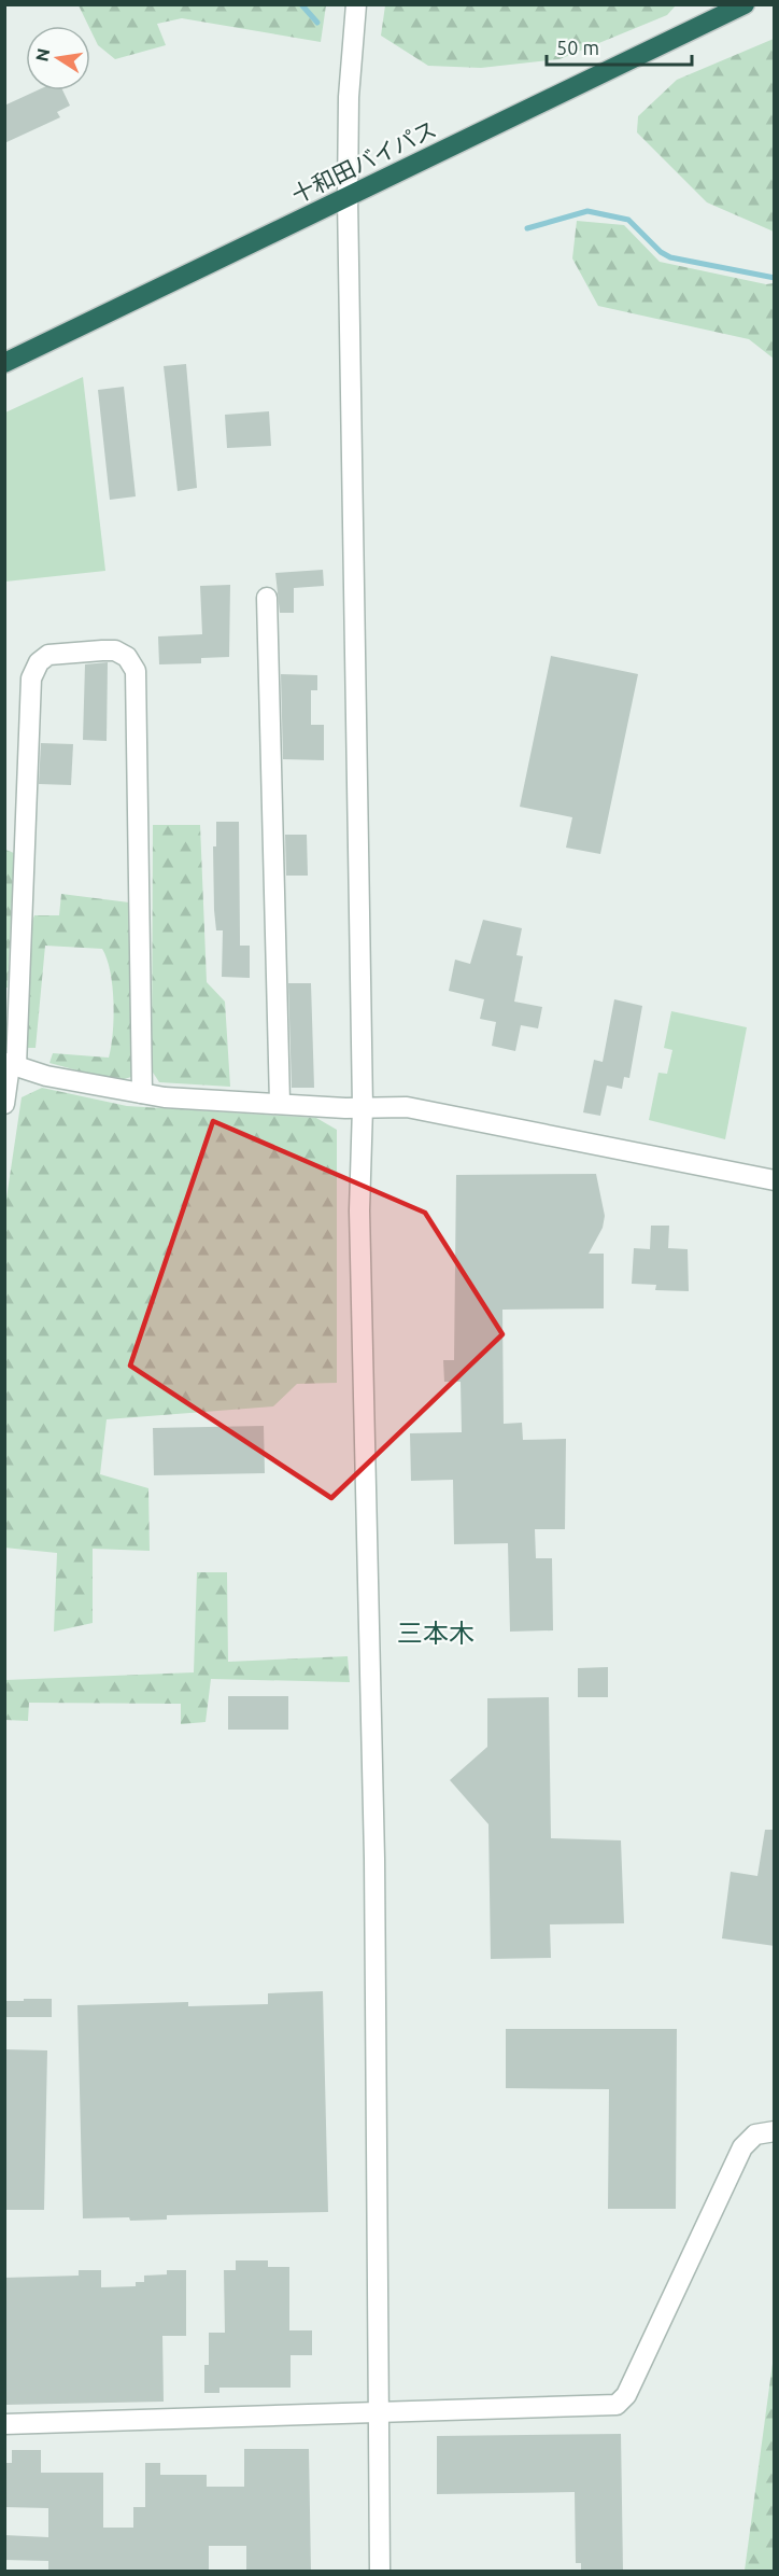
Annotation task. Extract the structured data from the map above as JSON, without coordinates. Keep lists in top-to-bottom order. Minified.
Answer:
{"streets":{"highway":["十和田バイパス"]},"districts":["三本木"],"scale_bar":"50 m","north":"left"}
